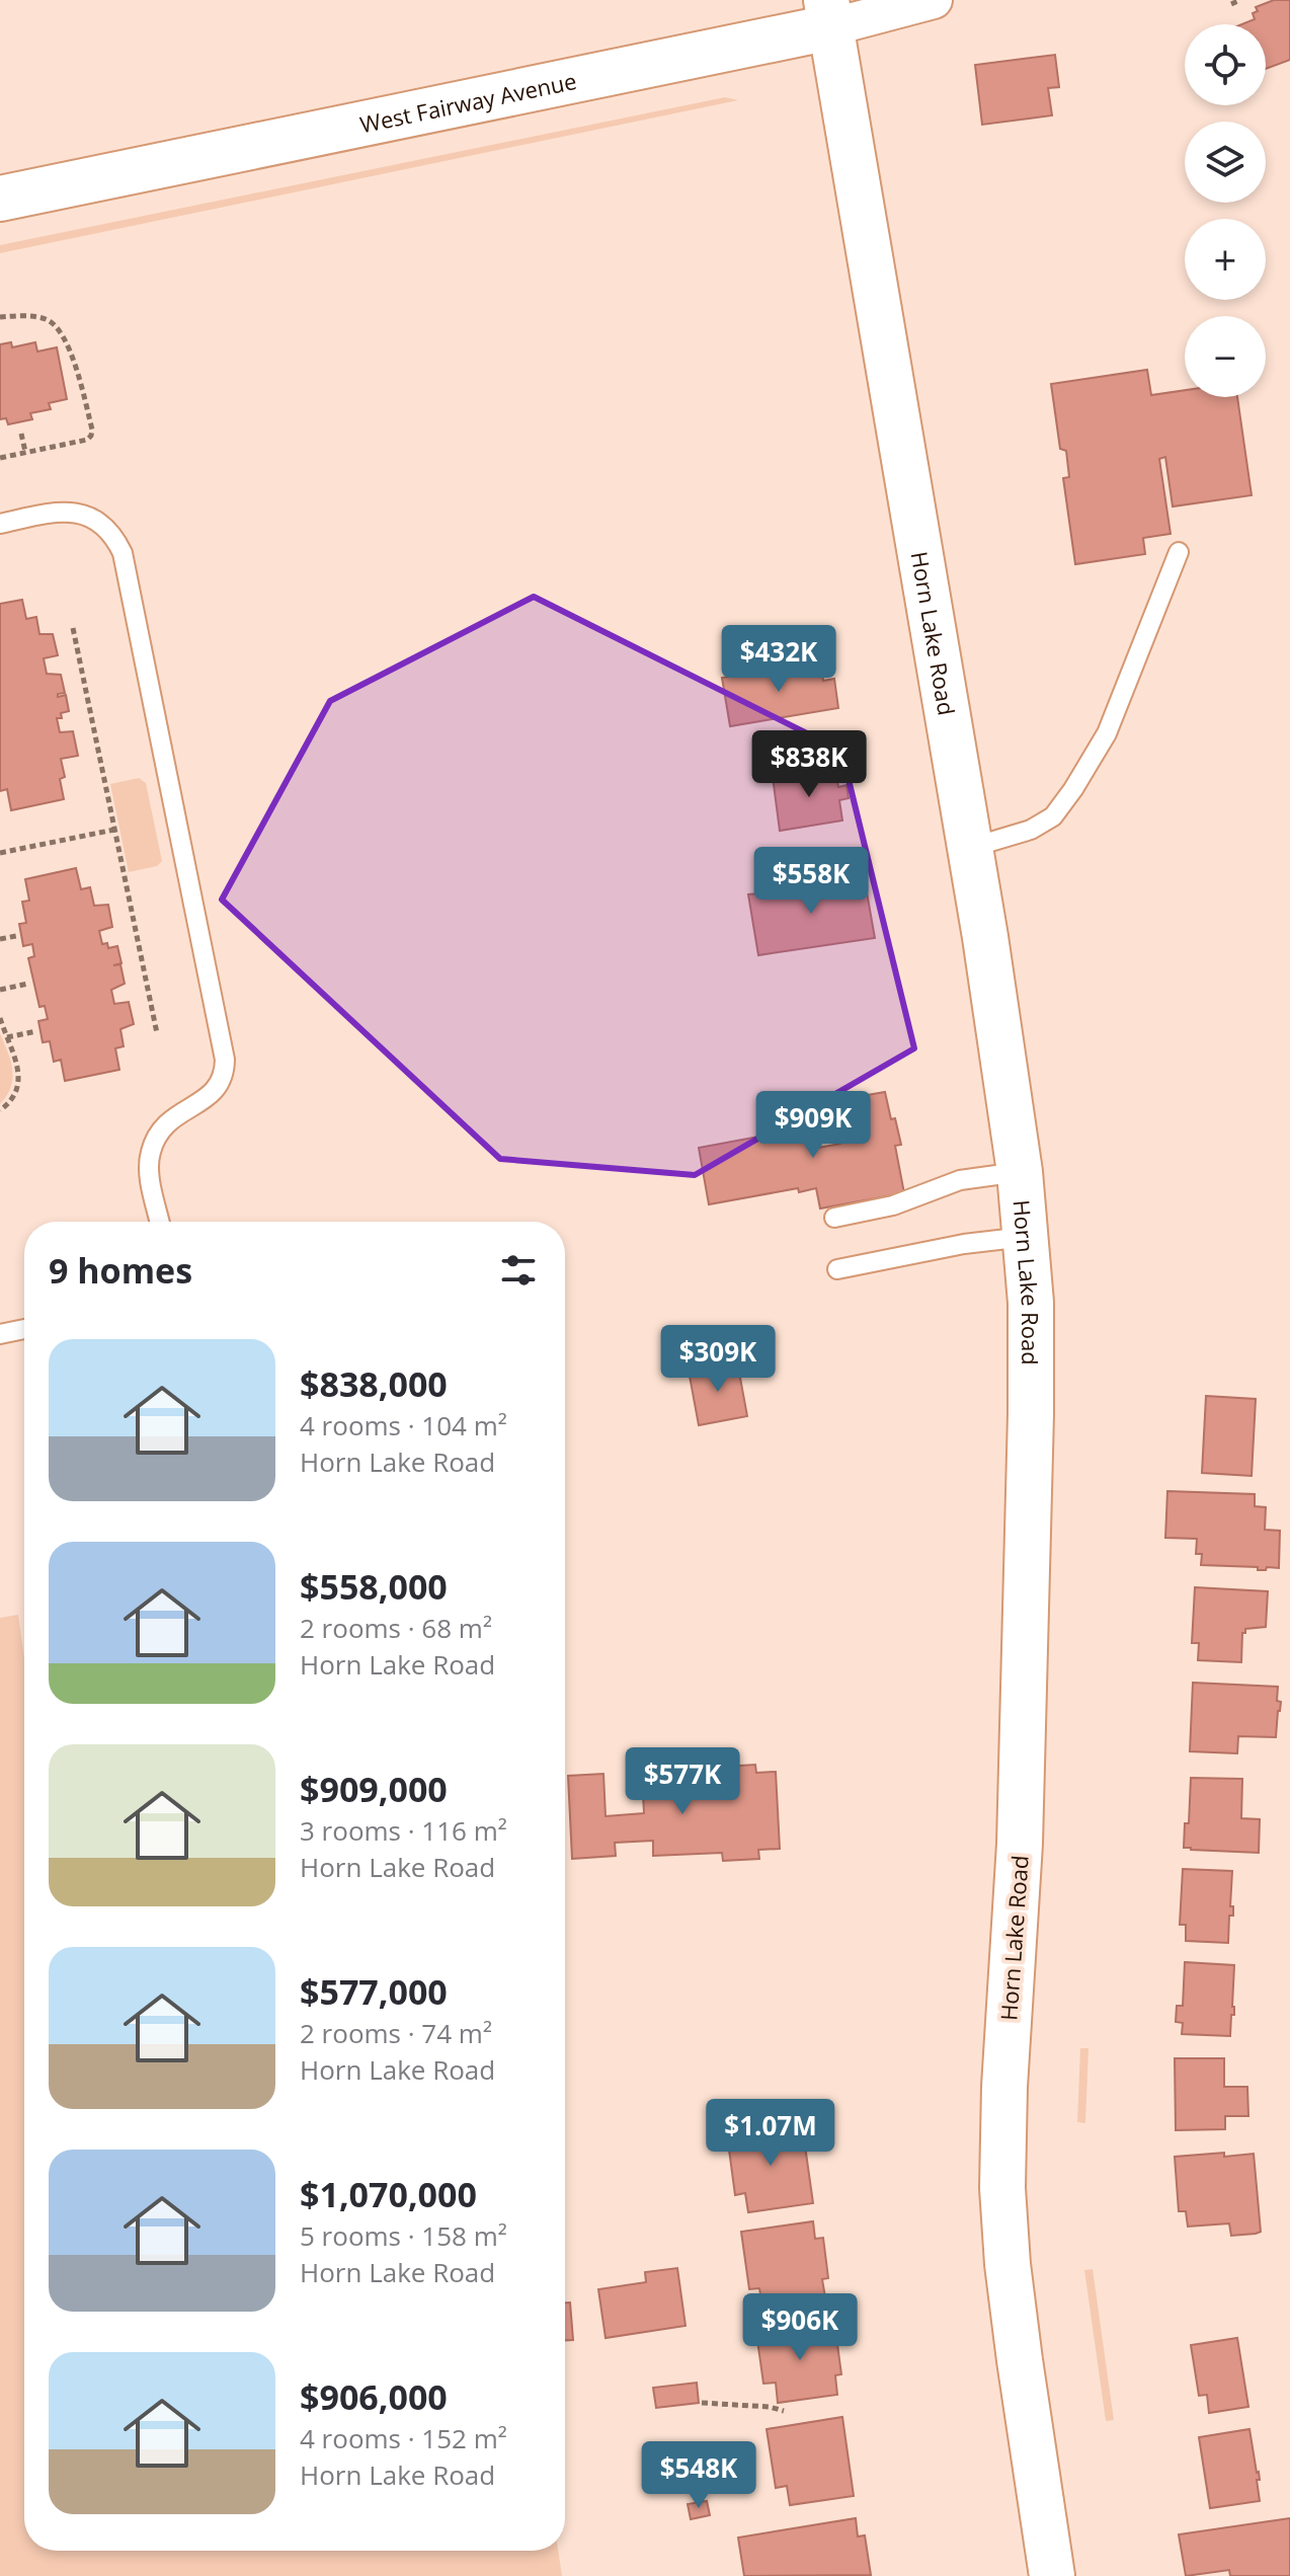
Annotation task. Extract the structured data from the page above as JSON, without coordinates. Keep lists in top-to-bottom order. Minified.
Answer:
{"streets":{"main road":["West Fairway Avenue","Horn Lake Road"]},"crossings":[["West Fairway Avenue","Horn Lake Road"]],"page":{"map_buttons":["+","−"],"price":["$432K","$838K","$558K","$909K","$309K","$577K","$1.07M","$906K","$548K"],"heading":"9 homes","list":[{"name":"$838,000","note":"4 rooms · 104 m² · Horn Lake Road"},{"name":"$558,000","note":"2 rooms · 68 m² · Horn Lake Road"},{"name":"$909,000","note":"3 rooms · 116 m² · Horn Lake Road"},{"name":"$577,000","note":"2 rooms · 74 m² · Horn Lake Road"},{"name":"$1,070,000","note":"5 rooms · 158 m² · Horn Lake Road"},{"name":"$906,000","note":"4 rooms · 152 m² · Horn Lake Road"}]}}
